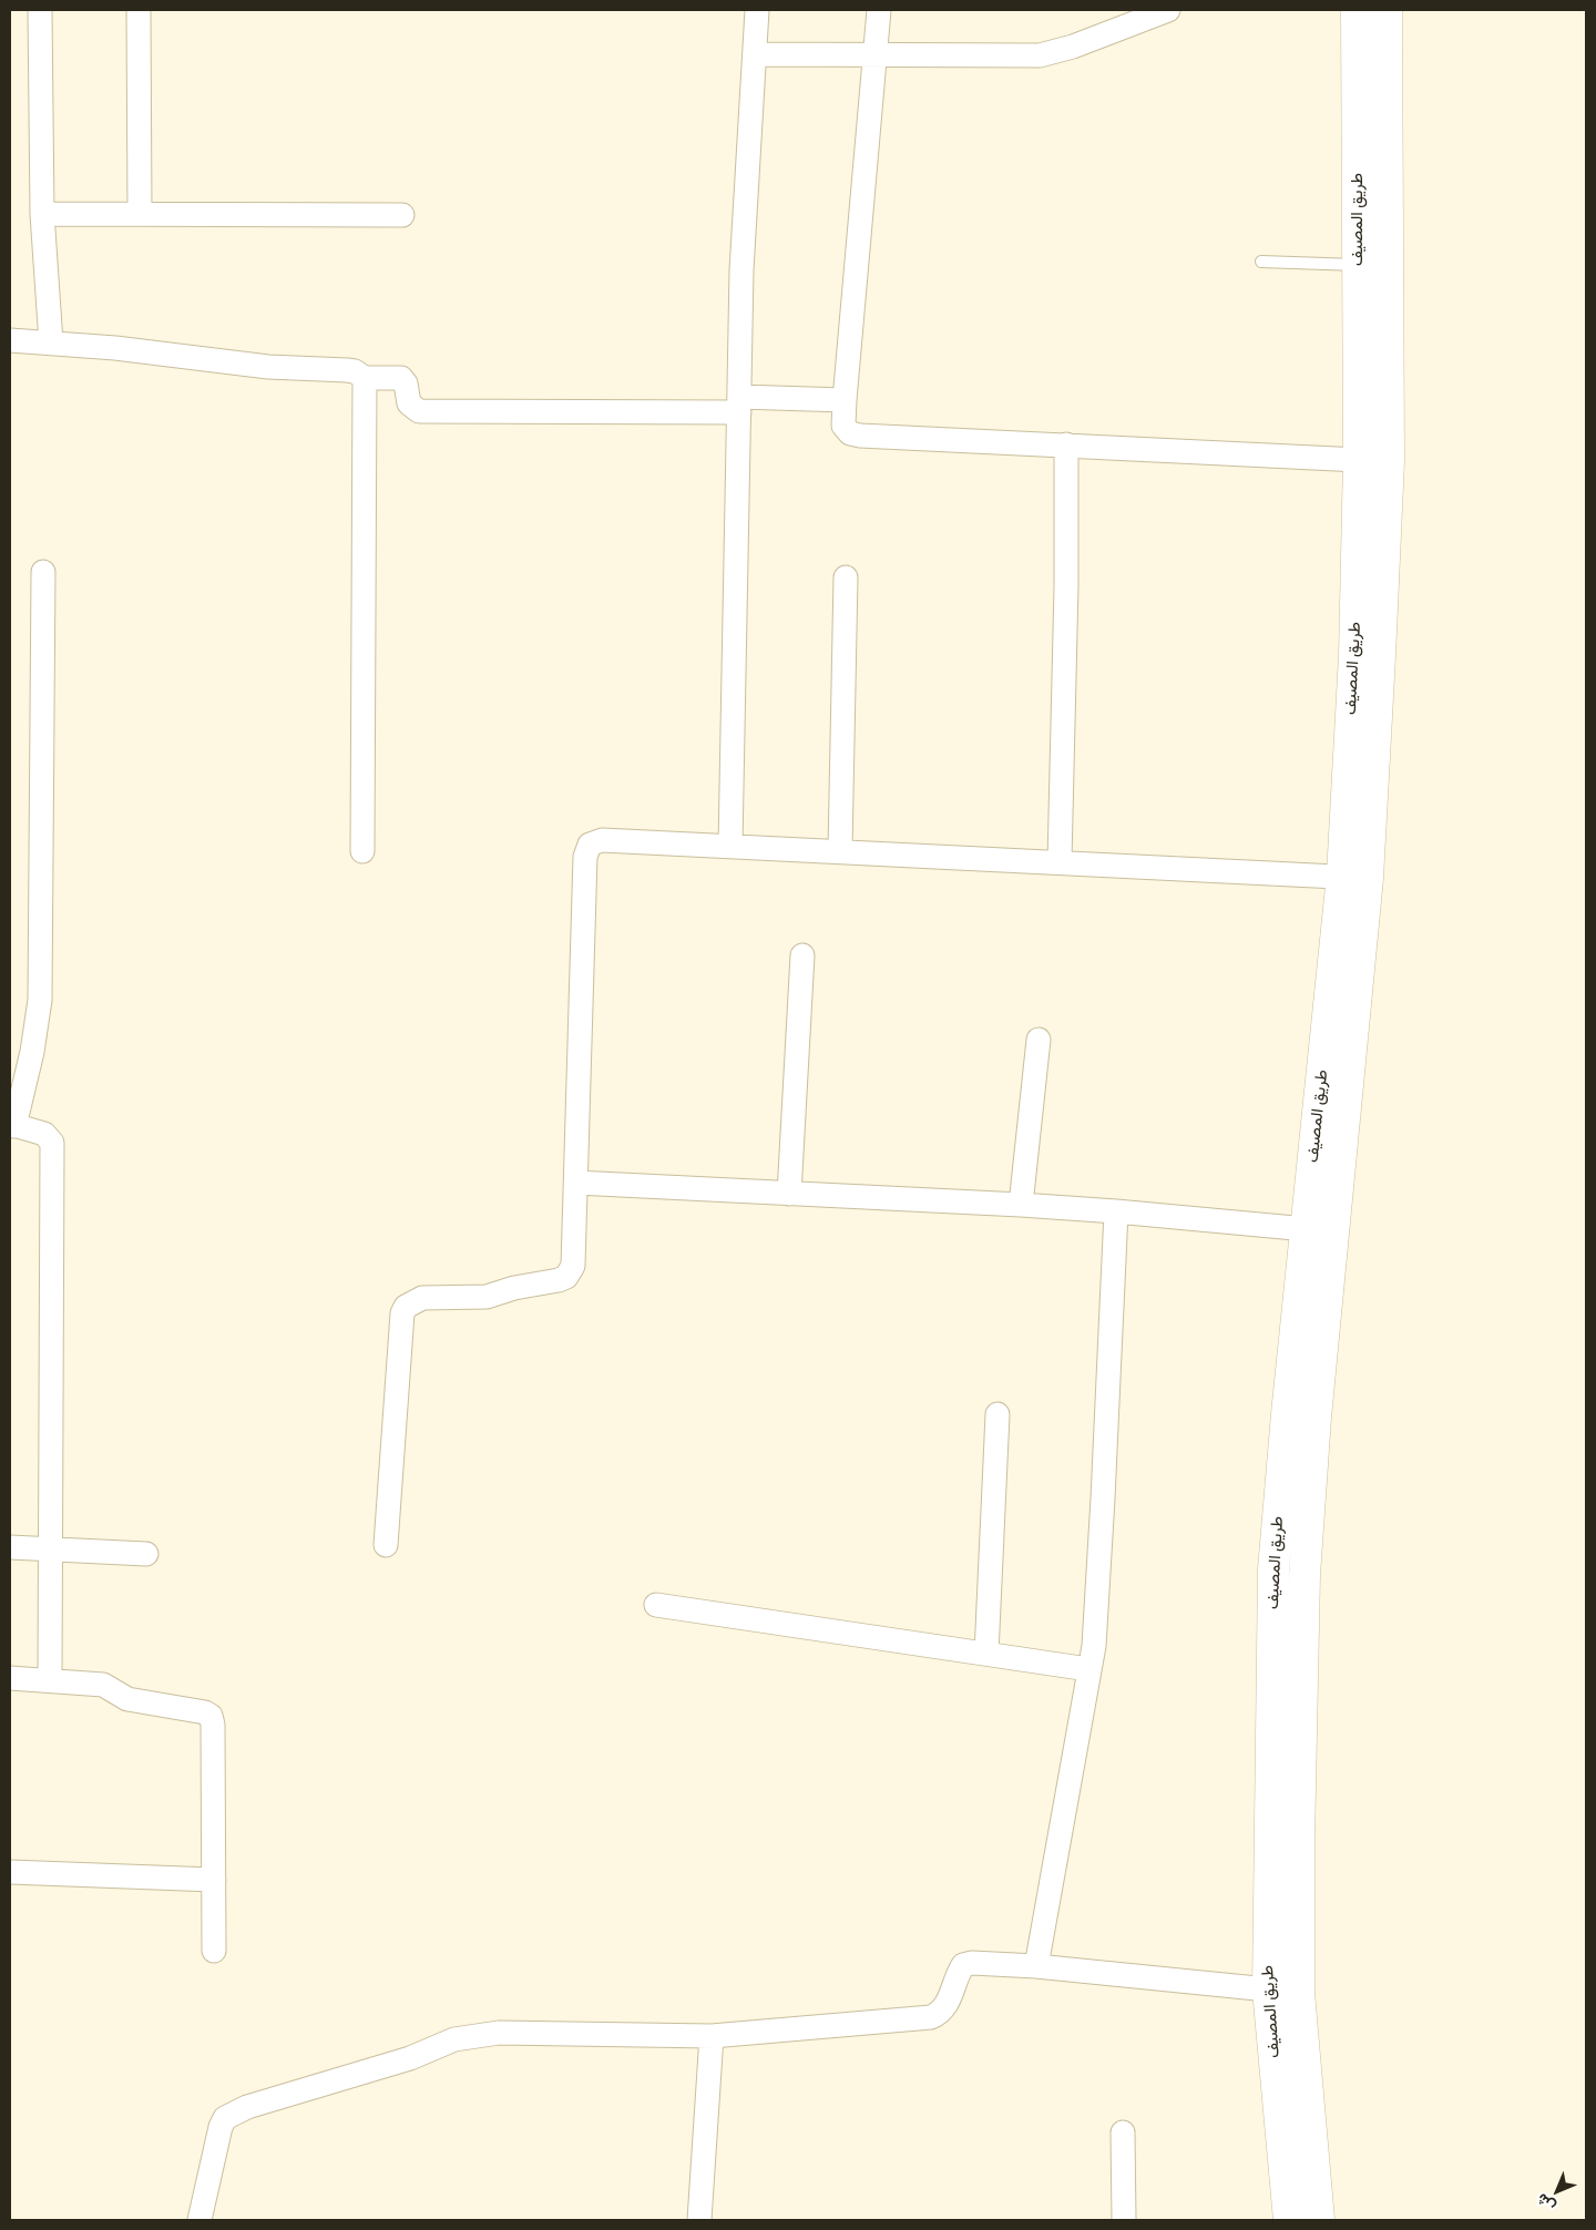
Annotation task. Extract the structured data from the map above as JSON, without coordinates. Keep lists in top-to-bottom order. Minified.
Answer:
{"streets":{"street":["طريق المصيف"]},"north":"bottom left"}
